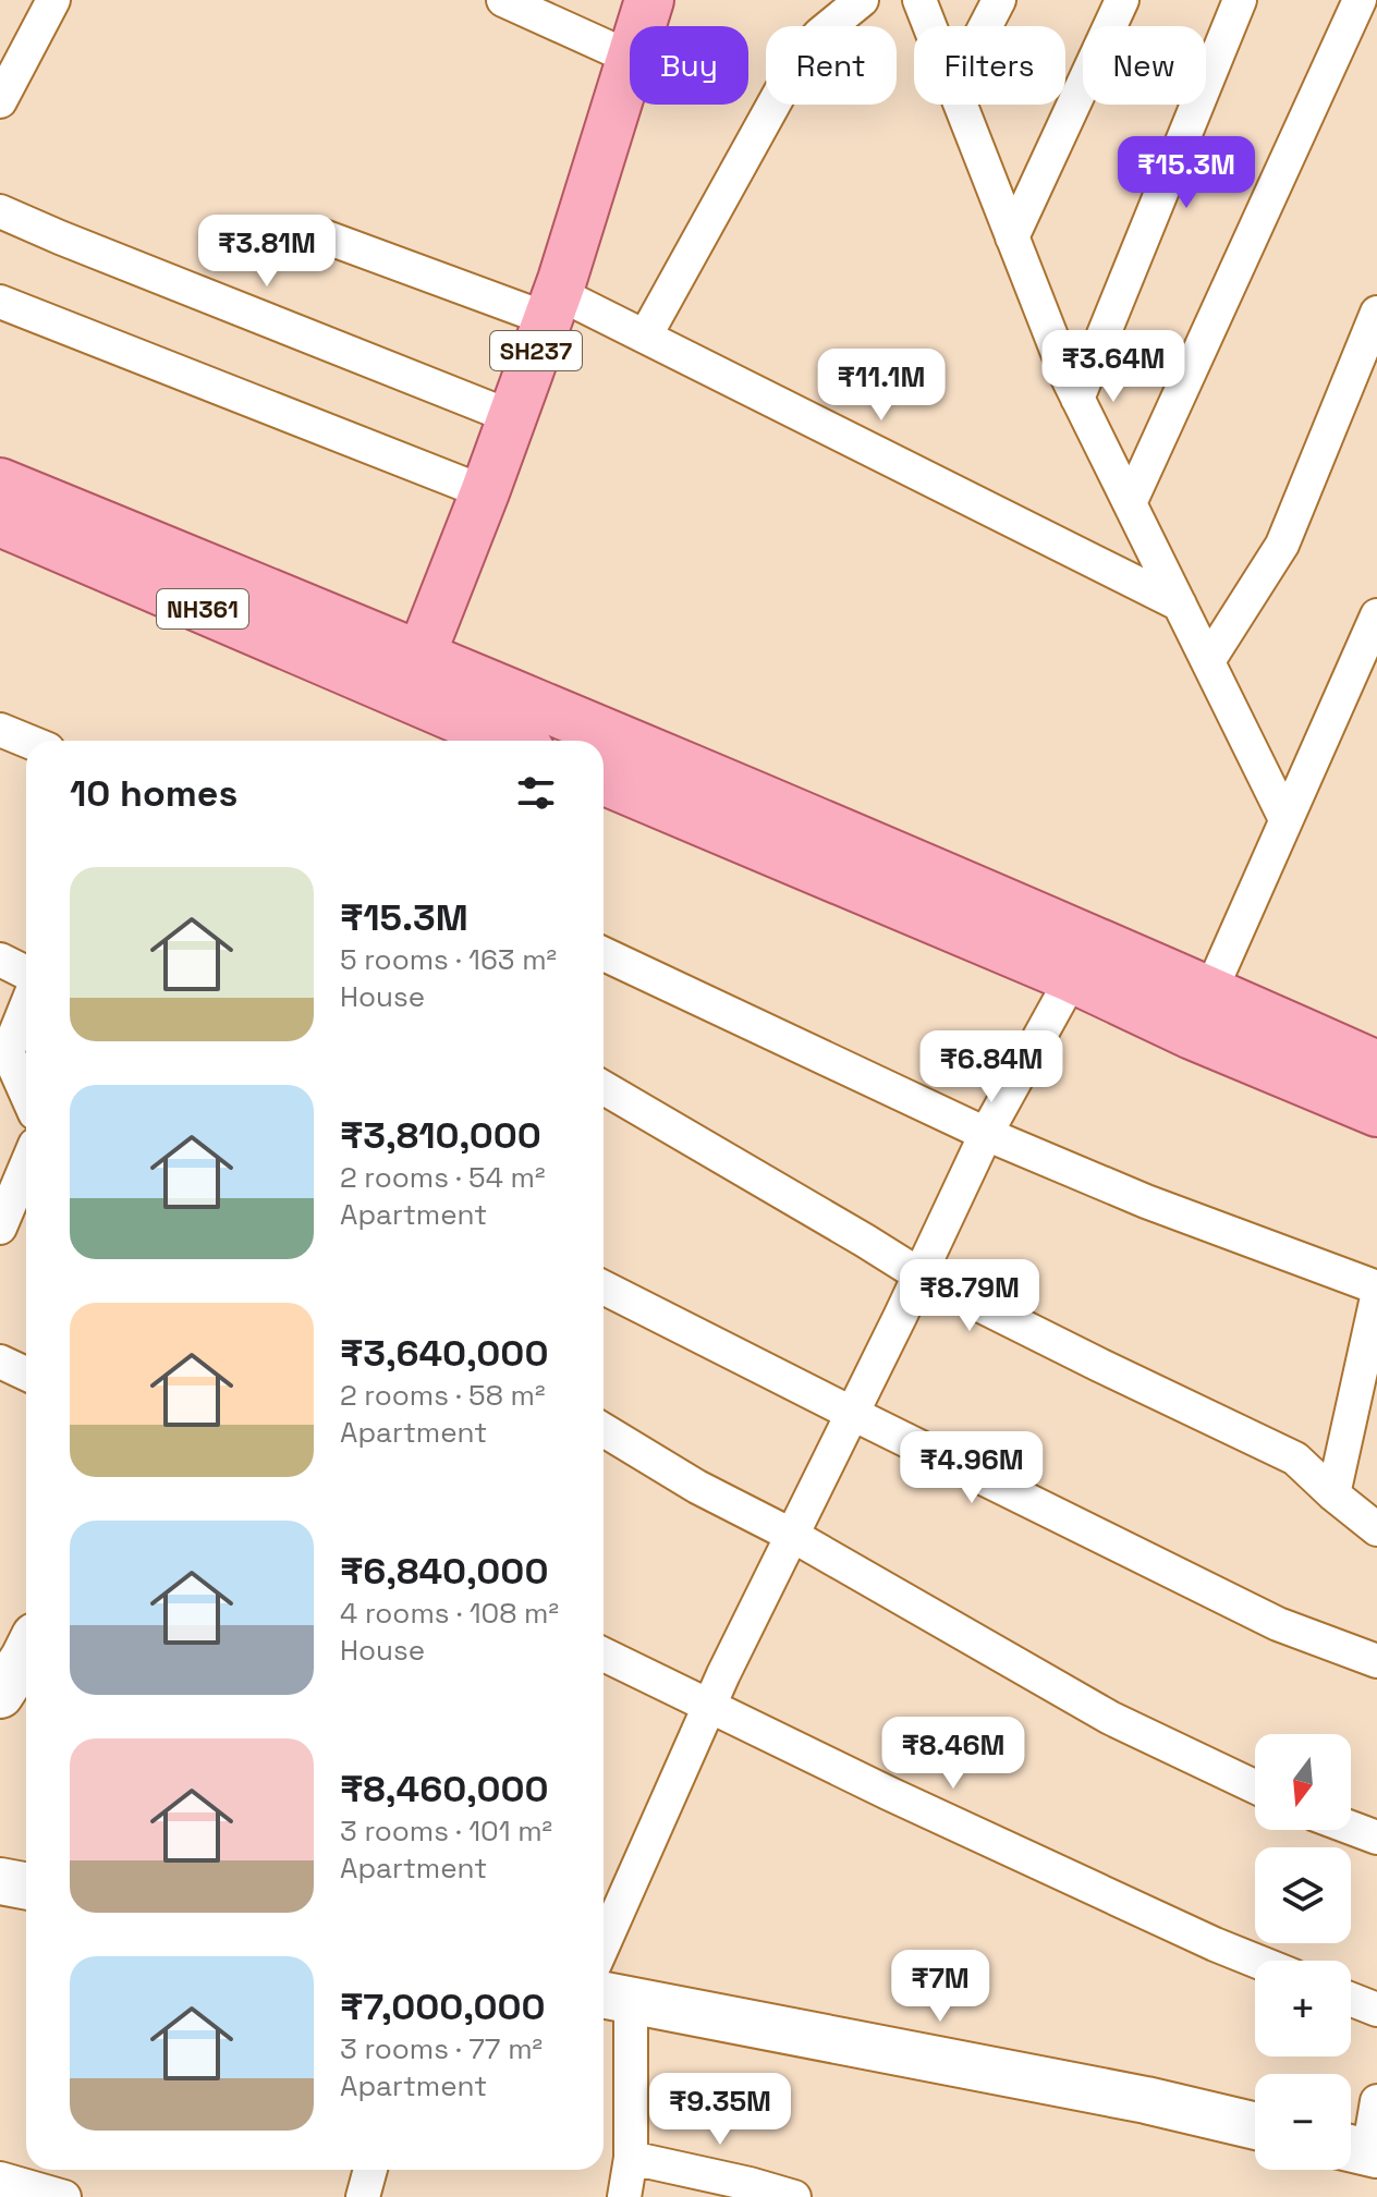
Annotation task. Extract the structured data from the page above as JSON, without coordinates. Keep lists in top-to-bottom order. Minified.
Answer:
{"streets":{"main road":["SH237","NH361"]},"crossings":[["SH237","NH361"]],"north":"bottom","page":{"chip":["Buy","Rent","Filters","New"],"price":["₹15.3M","₹3.81M","₹3.64M","₹11.1M","₹6.84M","₹8.79M","₹4.96M","₹8.46M","₹7M","₹9.35M"],"heading":"10 homes","list":[{"name":"₹15.3M","note":"5 rooms · 163 m² · House"},{"name":"₹3,810,000","note":"2 rooms · 54 m² · Apartment"},{"name":"₹3,640,000","note":"2 rooms · 58 m² · Apartment"},{"name":"₹6,840,000","note":"4 rooms · 108 m² · House"},{"name":"₹8,460,000","note":"3 rooms · 101 m² · Apartment"},{"name":"₹7,000,000","note":"3 rooms · 77 m² · Apartment"}],"map_buttons":["+","−"]}}
